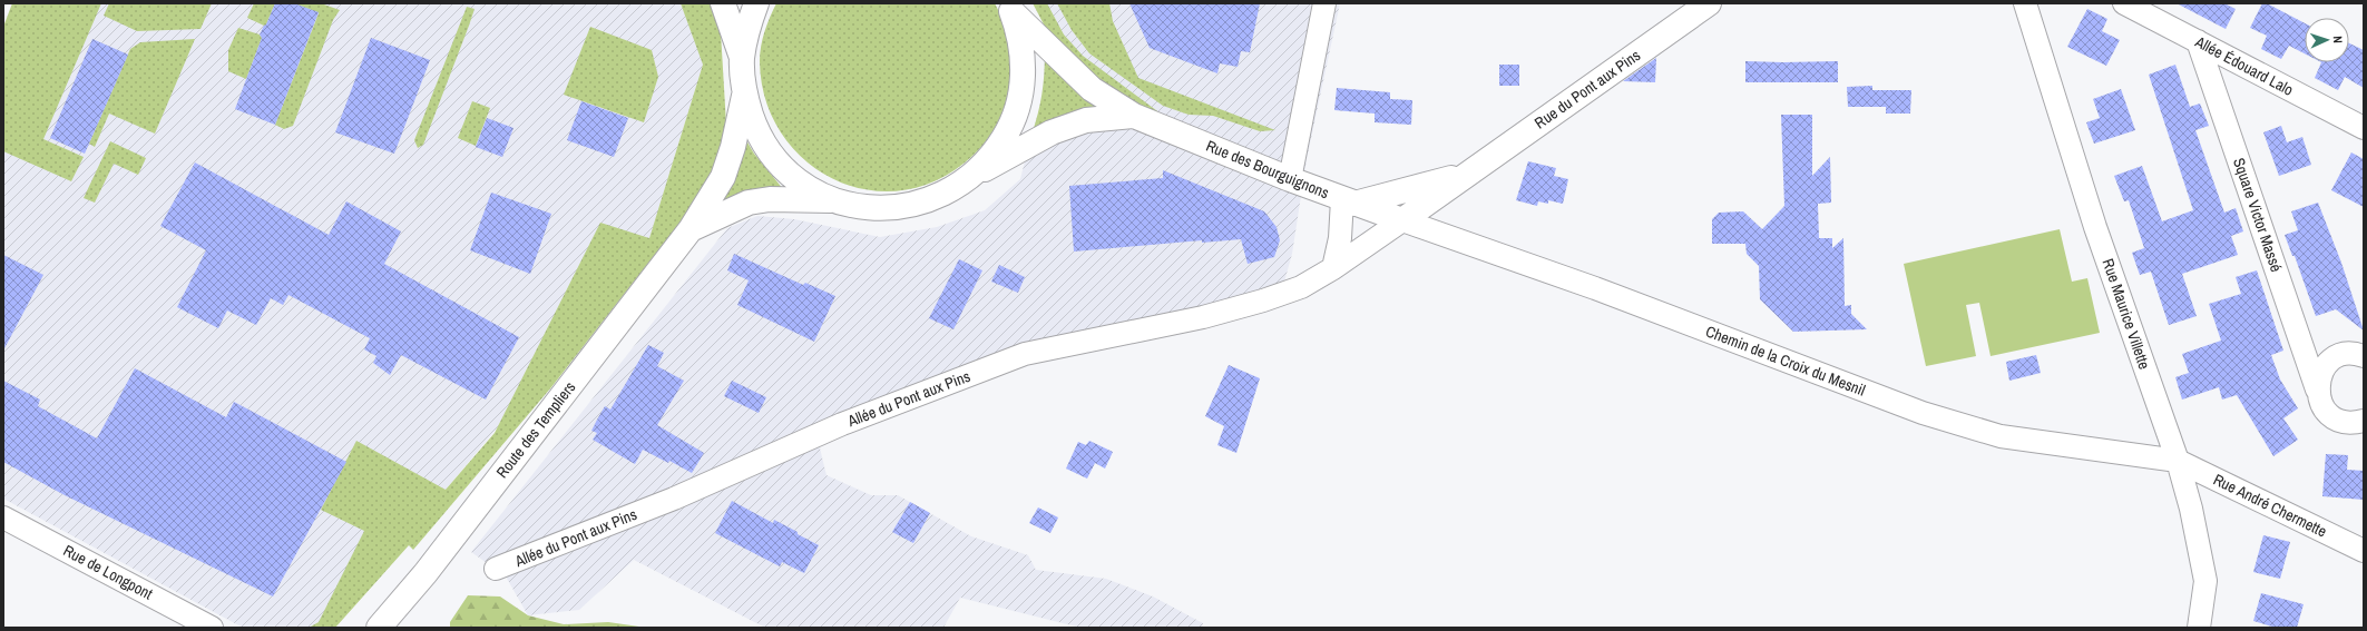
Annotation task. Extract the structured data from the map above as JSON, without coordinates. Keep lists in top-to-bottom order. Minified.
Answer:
{"streets":{"main road":["Rue du Pont aux Pins","Rue des Bourguignons","Route des Templiers"],"street":["Allée Édouard Lalo","Square Victor Massé","Rue Maurice Villette","Chemin de la Croix du Mesnil","Allée du Pont aux Pins","Rue André Chermette","Rue de Longpont"]},"crossings":[["Allée Édouard Lalo","Square Victor Massé"],["Rue du Pont aux Pins","Rue des Bourguignons"],["Rue du Pont aux Pins","Chemin de la Croix du Mesnil"],["Rue du Pont aux Pins","Allée du Pont aux Pins"],["Rue des Bourguignons","Chemin de la Croix du Mesnil"],["Rue des Bourguignons","Allée du Pont aux Pins"],["Rue Maurice Villette","Chemin de la Croix du Mesnil"],["Rue Maurice Villette","Rue André Chermette"],["Chemin de la Croix du Mesnil","Allée du Pont aux Pins"],["Chemin de la Croix du Mesnil","Rue André Chermette"]],"north":"right"}
